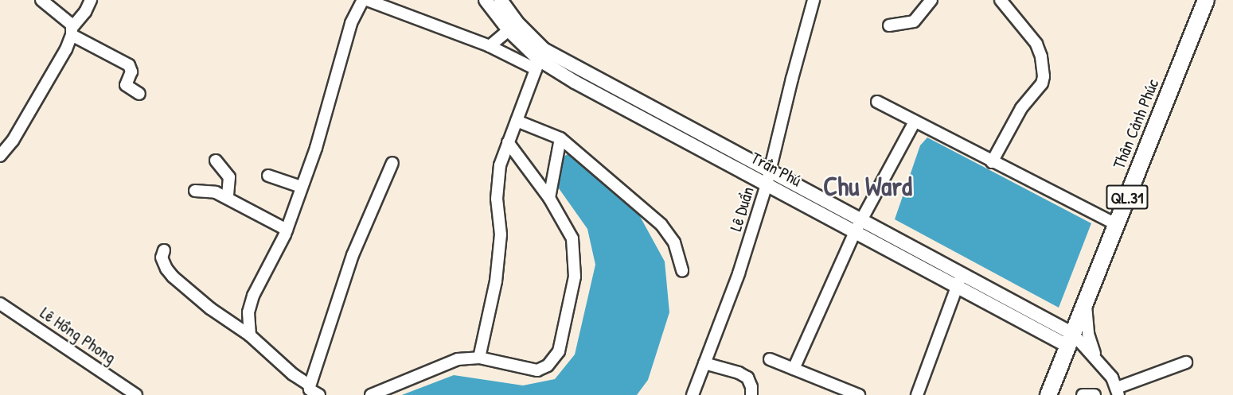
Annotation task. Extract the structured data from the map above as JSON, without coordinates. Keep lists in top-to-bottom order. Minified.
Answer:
{"streets":{"highway":["Thân Cảnh Phúc","QL.31"],"main road":["Trần Phú"],"street":["Lê Duẩn","Lê Hồng Phong"]},"crossings":[["Thân Cảnh Phúc","Trần Phú"],["Trần Phú","Lê Duẩn"]],"districts":["Chu Ward"]}
